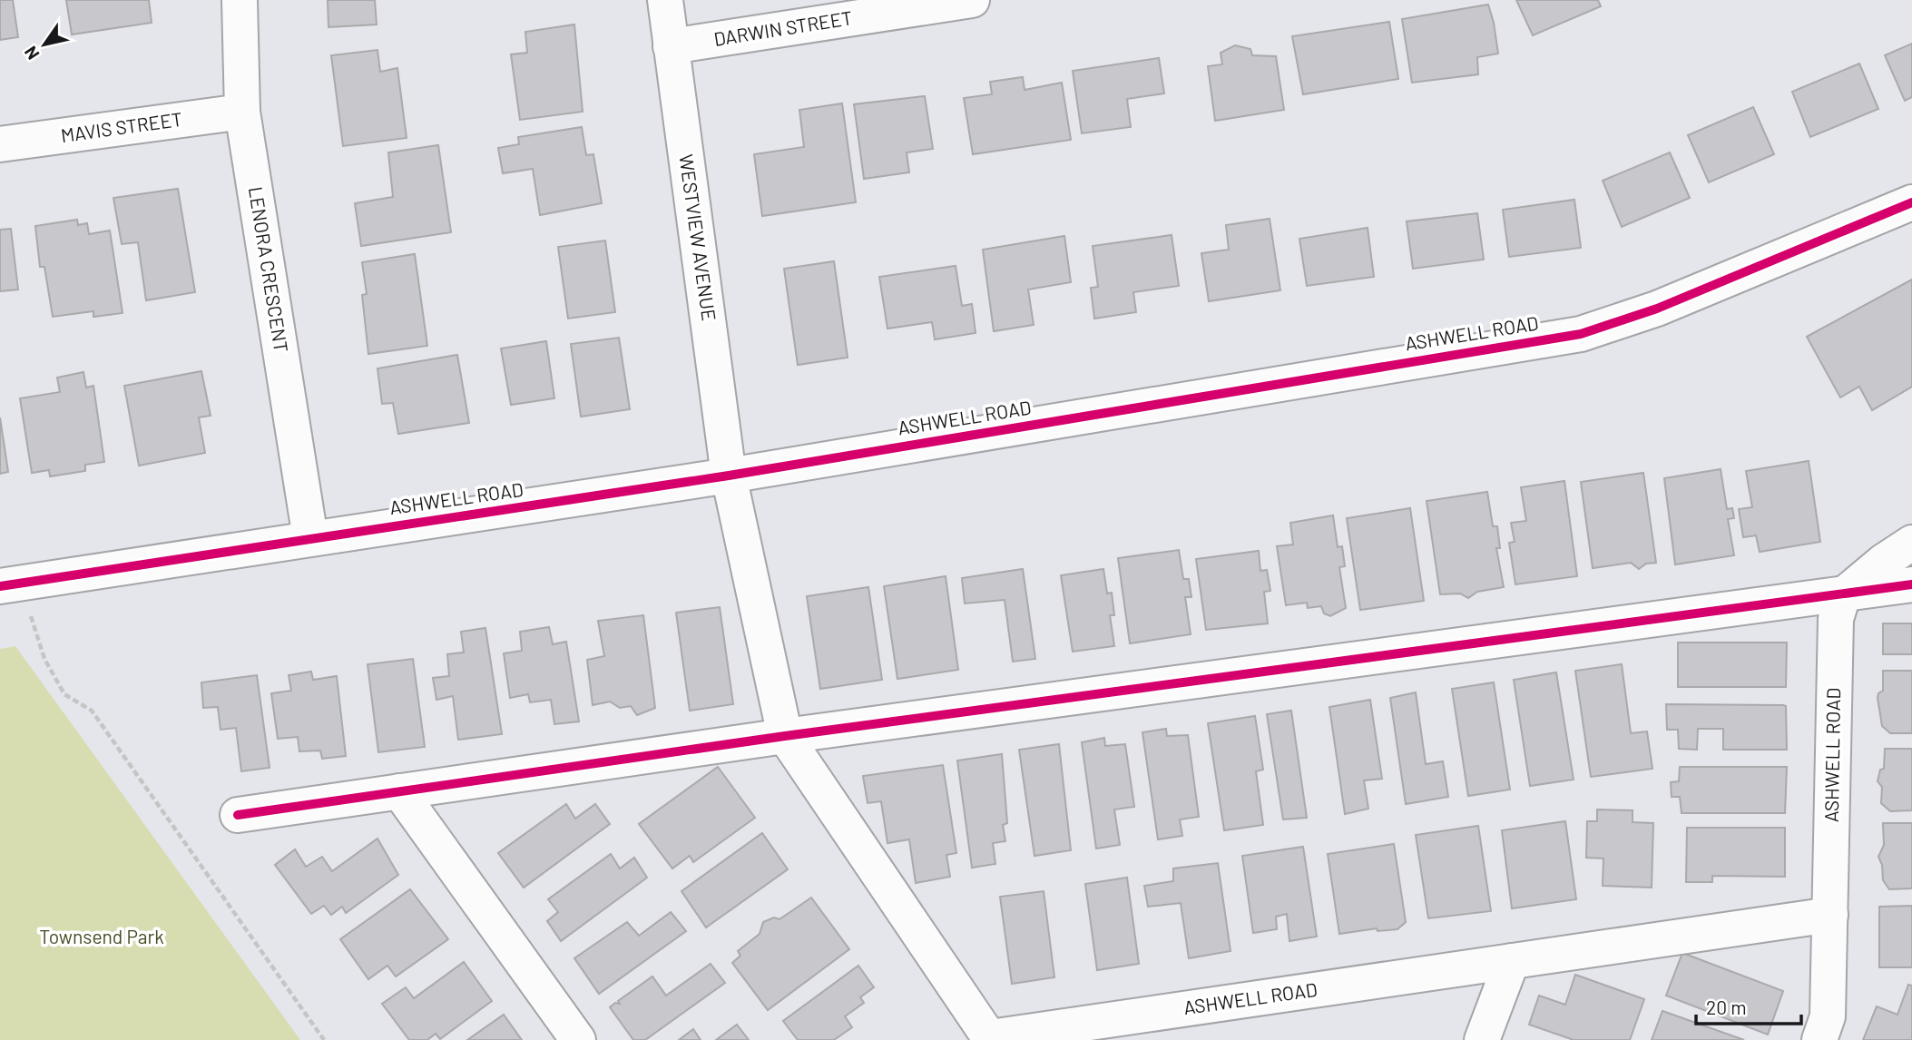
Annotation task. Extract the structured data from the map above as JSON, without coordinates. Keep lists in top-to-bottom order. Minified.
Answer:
{"streets":{"street":["DARWIN STREET","MAVIS STREET","WESTVIEW AVENUE","LENORA CRESCENT","ASHWELL ROAD"]},"crossings":[["DARWIN STREET","WESTVIEW AVENUE"],["MAVIS STREET","LENORA CRESCENT"],["WESTVIEW AVENUE","ASHWELL ROAD"],["LENORA CRESCENT","ASHWELL ROAD"]],"parks":["Townsend Park"],"scale_bar":"20 m","north":"bottom left"}
